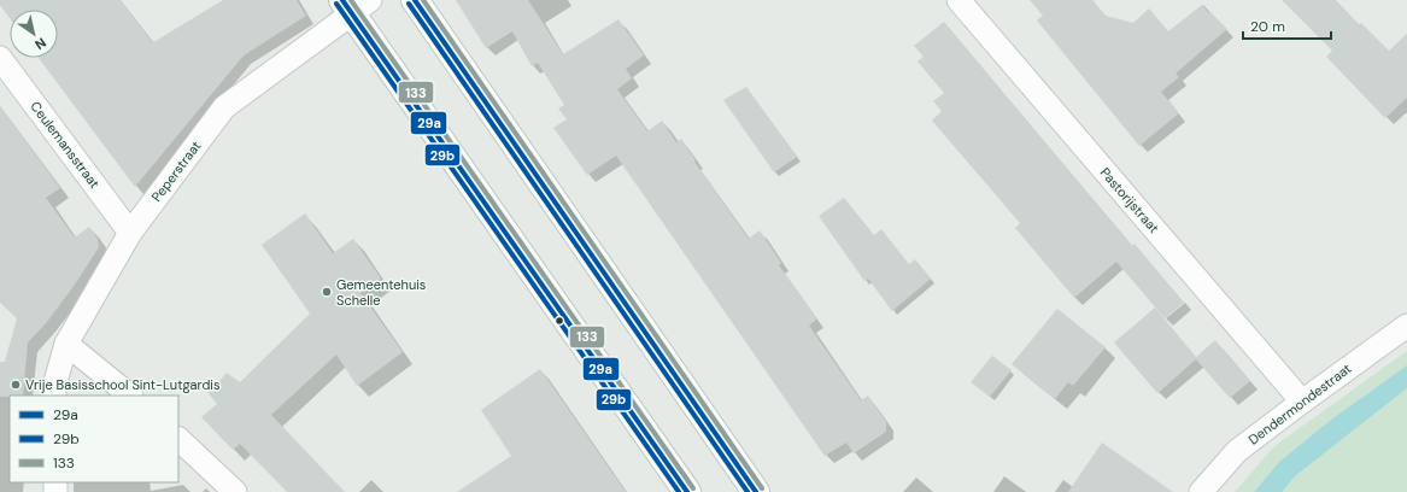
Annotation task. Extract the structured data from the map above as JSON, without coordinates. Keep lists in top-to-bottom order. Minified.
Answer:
{"streets":{"street":["Ceulemansstraat","Peperstraat","Pastorijstraat","Dendermondestraat"]},"crossings":[["Ceulemansstraat","Peperstraat"],["Pastorijstraat","Dendermondestraat"]],"places":["Gemeentehuis Schelle","Vrije Basisschool Sint-Lutgardis"],"lines":["transit line 29a","transit line 133","transit line 29b"],"legend":["29a","29b","133"],"scale_bar":"20 m","north":"bottom right"}
